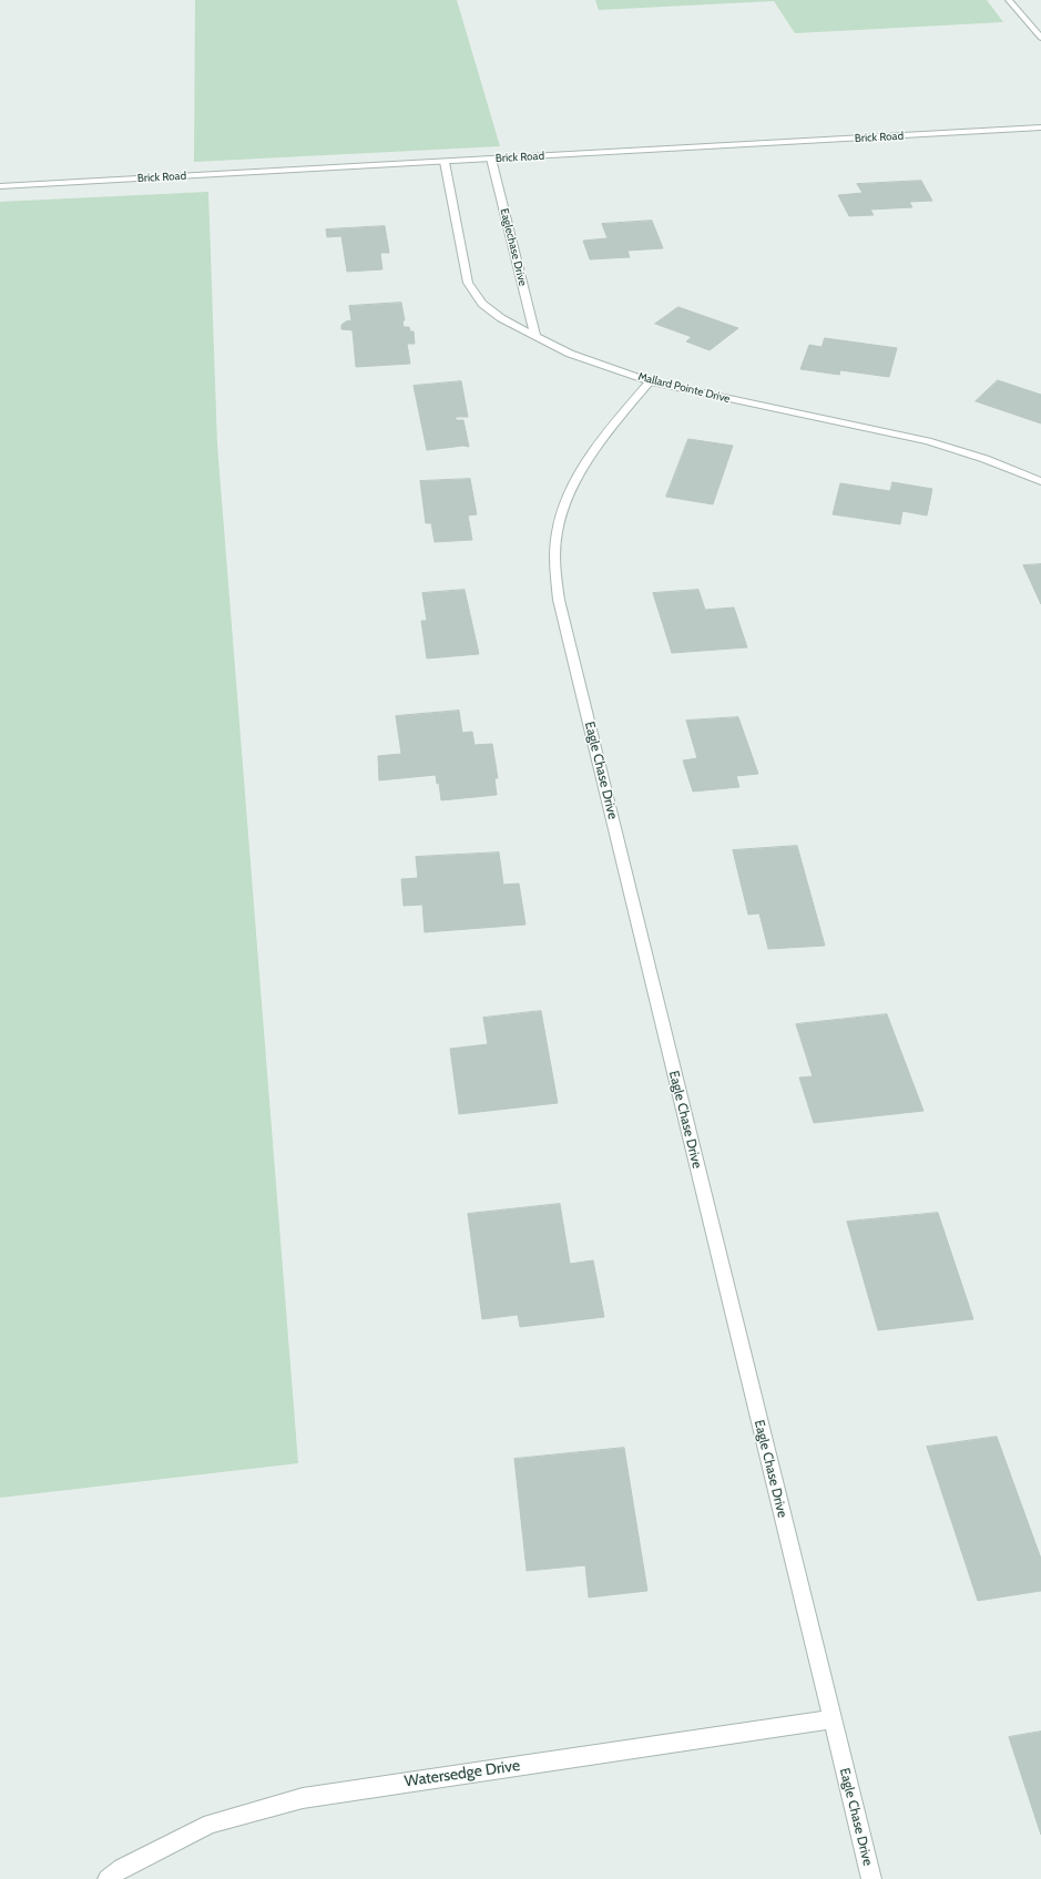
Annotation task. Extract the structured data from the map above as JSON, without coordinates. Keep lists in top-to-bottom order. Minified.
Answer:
{"streets":{"street":["Brick Road","Eaglechase Drive","Mallard Pointe Drive","Eagle Chase Drive","Watersedge Drive"]},"crossings":[["Brick Road","Eaglechase Drive"],["Brick Road","Mallard Pointe Drive"],["Eaglechase Drive","Mallard Pointe Drive"],["Mallard Pointe Drive","Eagle Chase Drive"],["Eagle Chase Drive","Watersedge Drive"]]}
